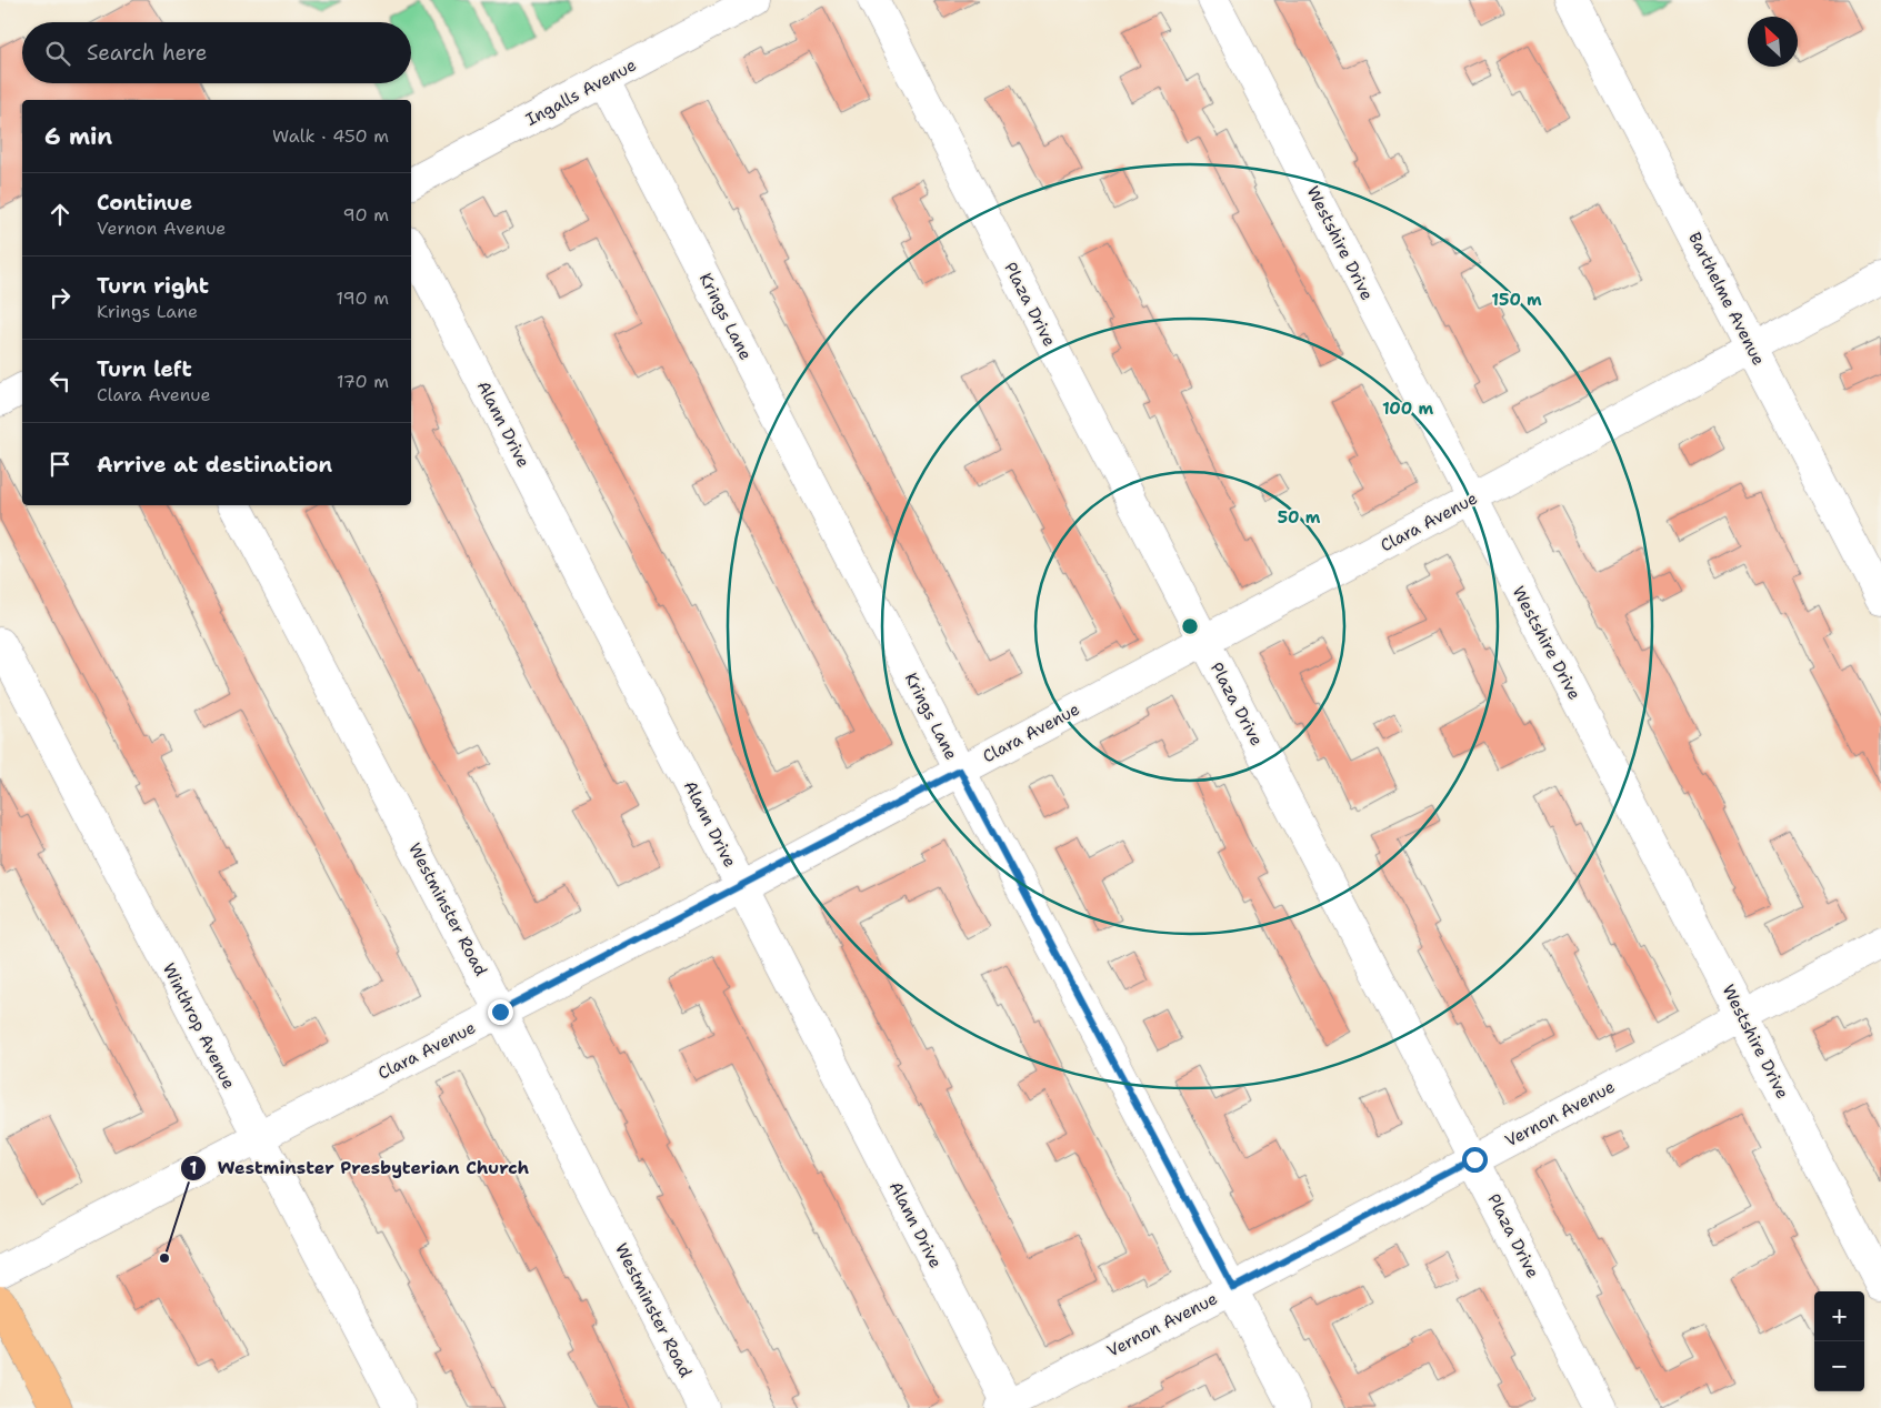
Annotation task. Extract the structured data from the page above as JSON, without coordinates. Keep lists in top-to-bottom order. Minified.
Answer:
{"streets":{"street":["Ingalls Avenue","Westshire Drive","Barthelme Avenue","Plaza Drive","Krings Lane","Alann Drive","Clara Avenue","Westminster Road","Winthrop Avenue","Vernon Avenue"]},"crossings":[["Ingalls Avenue","Krings Lane"],["Westshire Drive","Clara Avenue"],["Westshire Drive","Vernon Avenue"],["Barthelme Avenue","Clara Avenue"],["Plaza Drive","Clara Avenue"],["Plaza Drive","Vernon Avenue"],["Krings Lane","Clara Avenue"],["Krings Lane","Vernon Avenue"],["Alann Drive","Clara Avenue"],["Alann Drive","Vernon Avenue"],["Clara Avenue","Westminster Road"],["Clara Avenue","Winthrop Avenue"]],"places":["Westminster Presbyterian Church"],"north":"top left","page":{"search":"Search here","heading":["6 min","Walk · 450 m"],"list":[["Continue","Vernon Avenue","90 m"],["Turn right","Krings Lane","190 m"],["Turn left","Clara Avenue","170 m"],"Arrive at destination"],"map_buttons":["+","−"]},"rings":["150 m","100 m","50 m"]}
